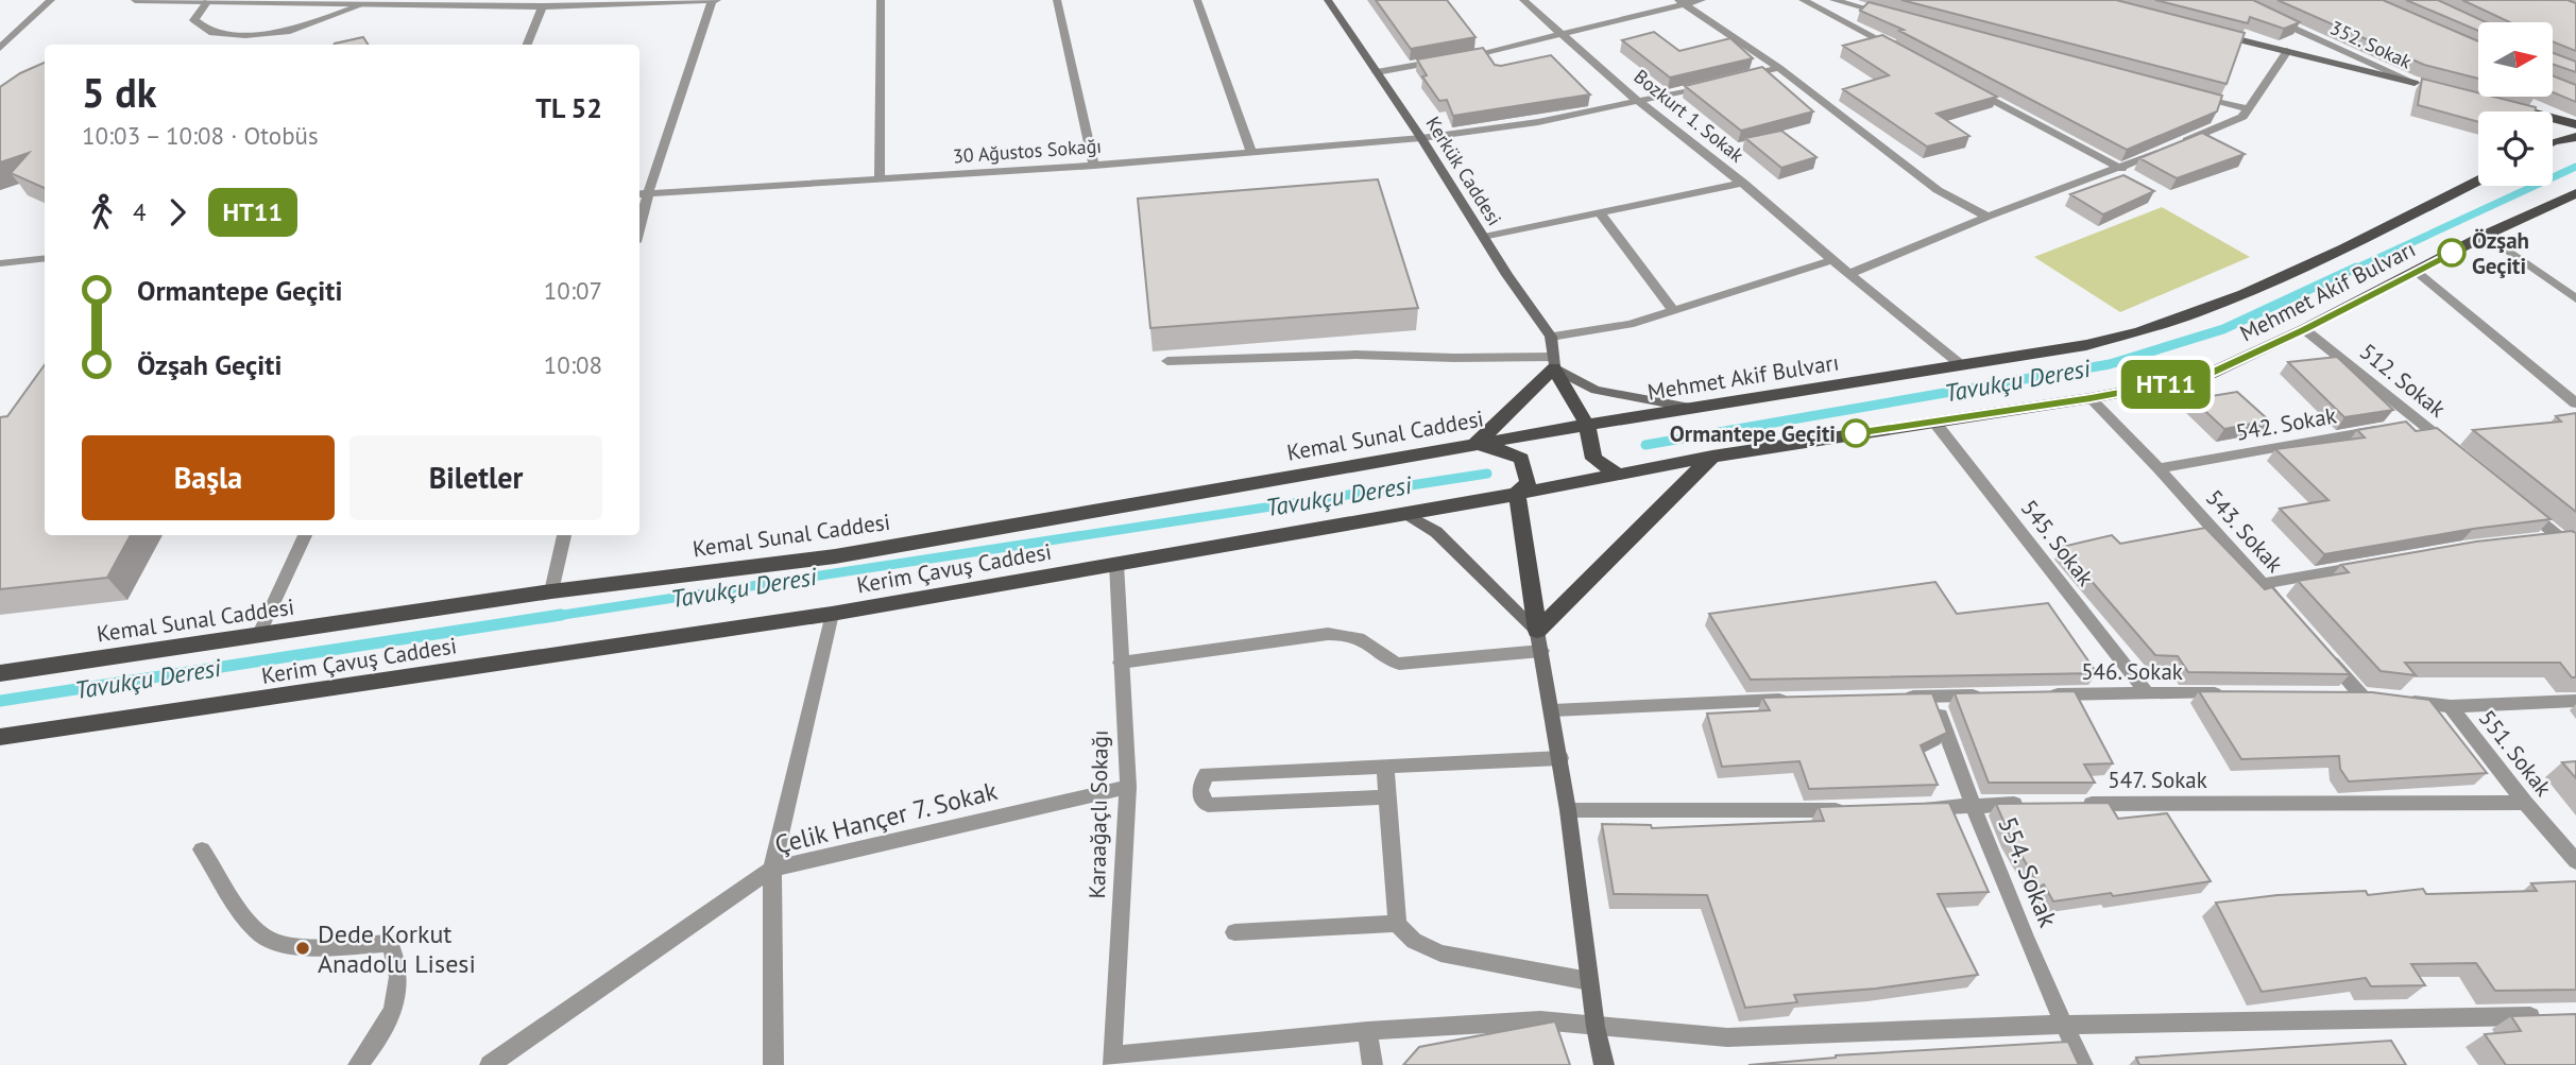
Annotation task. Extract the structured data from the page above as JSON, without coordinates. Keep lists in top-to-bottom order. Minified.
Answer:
{"streets":{"main road":["Mehmet Akif Bulvarı","Kemal Sunal Caddesi","Kerim Çavuş Caddesi"],"street":["352. Sokak","Bozkurt 1. Sokak","30 Ağustos Sokağı","Kerkük Caddesi","512. Sokak","542. Sokak","543. Sokak","545. Sokak","546. Sokak","551. Sokak","547. Sokak","Karaağaçlı Sokağı","Çelik Hançer 7. Sokak","554. Sokak"]},"crossings":[["Bozkurt 1. Sokak","30 Ağustos Sokağı"],["Bozkurt 1. Sokak","Mehmet Akif Bulvarı"],["30 Ağustos Sokağı","Kerkük Caddesi"],["Mehmet Akif Bulvarı","512. Sokak"],["Mehmet Akif Bulvarı","Kemal Sunal Caddesi"],["Mehmet Akif Bulvarı","543. Sokak"],["Mehmet Akif Bulvarı","545. Sokak"],["Mehmet Akif Bulvarı","Kerim Çavuş Caddesi"],["512. Sokak","542. Sokak"],["542. Sokak","543. Sokak"],["545. Sokak","546. Sokak"],["Kerim Çavuş Caddesi","Karaağaçlı Sokağı"],["551. Sokak","547. Sokak"],["Karaağaçlı Sokağı","Çelik Hançer 7. Sokak"]],"water":["Tavukçu Deresi"],"places":["Özşah Geçiti","Ormantepe Geçiti","Dede Korkut Anadolu Lisesi"],"lines":["bus line HT11"],"north":"right","page":{"on_map":"HT11","heading":["5 dk","10:03 – 10:08 · Otobüs","TL 52"],"legs":["4","HT11"],"list":[{"name":"Ormantepe Geçiti","value":"10:07"},{"name":"Özşah Geçiti","value":"10:08"}],"buttons":["Başla","Biletler"]}}
